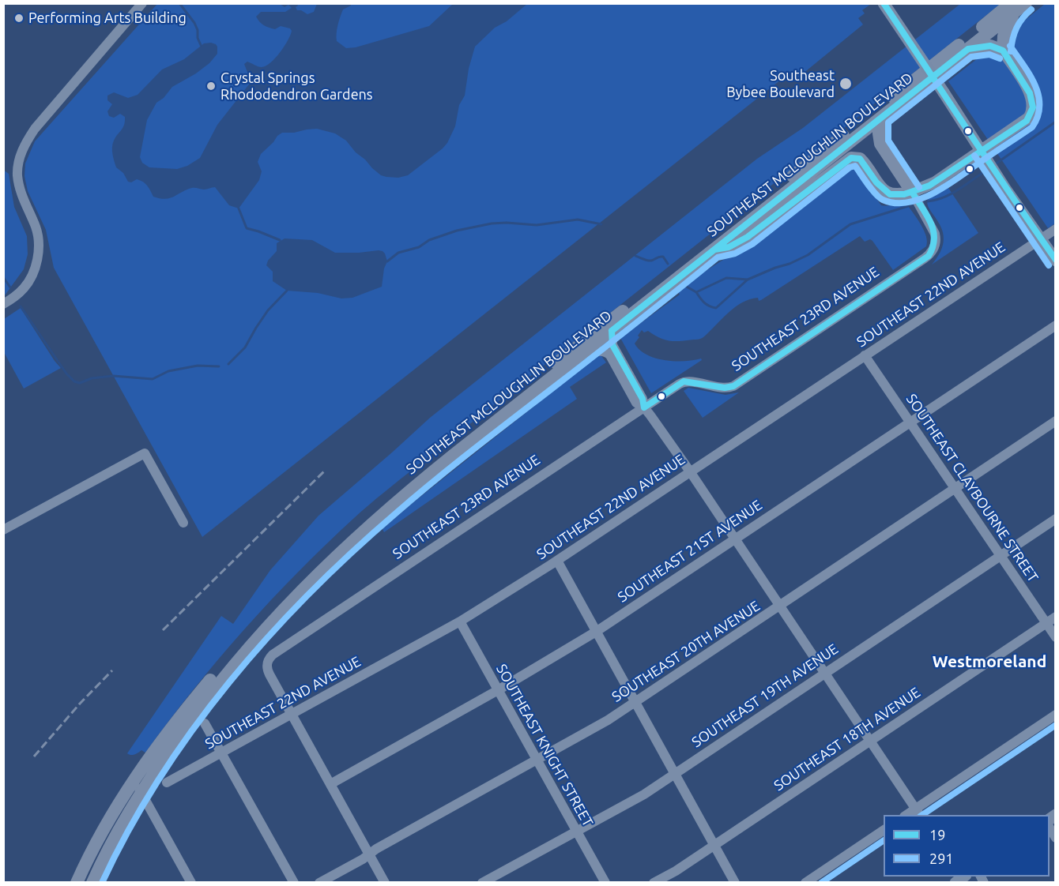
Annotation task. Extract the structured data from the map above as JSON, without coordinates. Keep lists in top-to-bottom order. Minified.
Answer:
{"streets":{"highway":["SOUTHEAST MCLOUGHLIN BOULEVARD"],"street":["SOUTHEAST 22ND AVENUE","SOUTHEAST 23RD AVENUE","SOUTHEAST CLAYBOURNE STREET","SOUTHEAST 21ST AVENUE","SOUTHEAST 20TH AVENUE","SOUTHEAST 19TH AVENUE","SOUTHEAST 18TH AVENUE","SOUTHEAST KNIGHT STREET"]},"crossings":[["SOUTHEAST 22ND AVENUE","SOUTHEAST 23RD AVENUE"],["SOUTHEAST 22ND AVENUE","SOUTHEAST CLAYBOURNE STREET"],["SOUTHEAST 22ND AVENUE","SOUTHEAST KNIGHT STREET"],["SOUTHEAST CLAYBOURNE STREET","SOUTHEAST 21ST AVENUE"],["SOUTHEAST CLAYBOURNE STREET","SOUTHEAST 20TH AVENUE"],["SOUTHEAST CLAYBOURNE STREET","SOUTHEAST 19TH AVENUE"],["SOUTHEAST CLAYBOURNE STREET","SOUTHEAST 18TH AVENUE"],["SOUTHEAST 21ST AVENUE","SOUTHEAST KNIGHT STREET"],["SOUTHEAST 20TH AVENUE","SOUTHEAST KNIGHT STREET"],["SOUTHEAST 19TH AVENUE","SOUTHEAST KNIGHT STREET"]],"districts":["Westmoreland"],"places":["Performing Arts Building","Southeast Bybee Boulevard","Crystal Springs Rhododendron Gardens"],"lines":["transit line 19","transit line 291"],"legend":["19","291"]}
